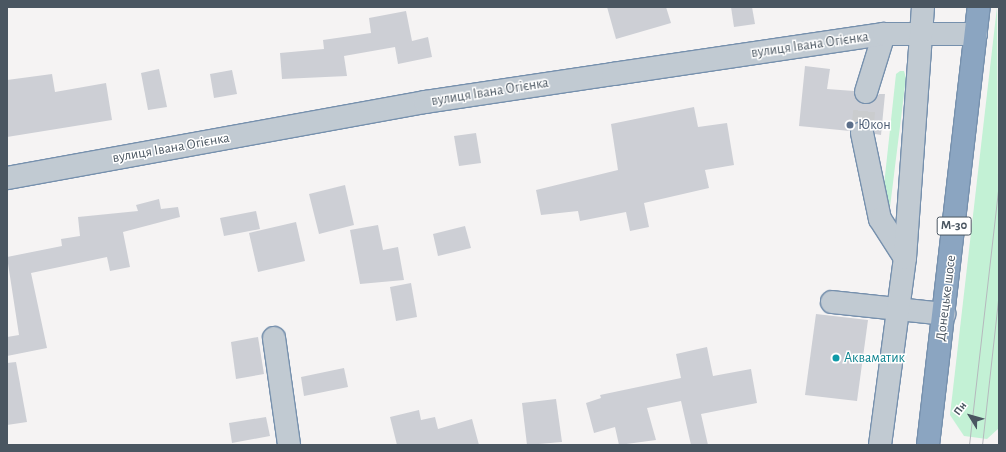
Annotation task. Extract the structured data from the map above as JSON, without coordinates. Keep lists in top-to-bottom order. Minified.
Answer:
{"streets":{"highway":["М-30","Донецьке шосе"],"street":["вулиця Івана Огієнка"]},"crossings":[["вулиця Івана Огієнка","Донецьке шосе"]],"places":["Юкон","Акваматик"],"north":"top left"}
